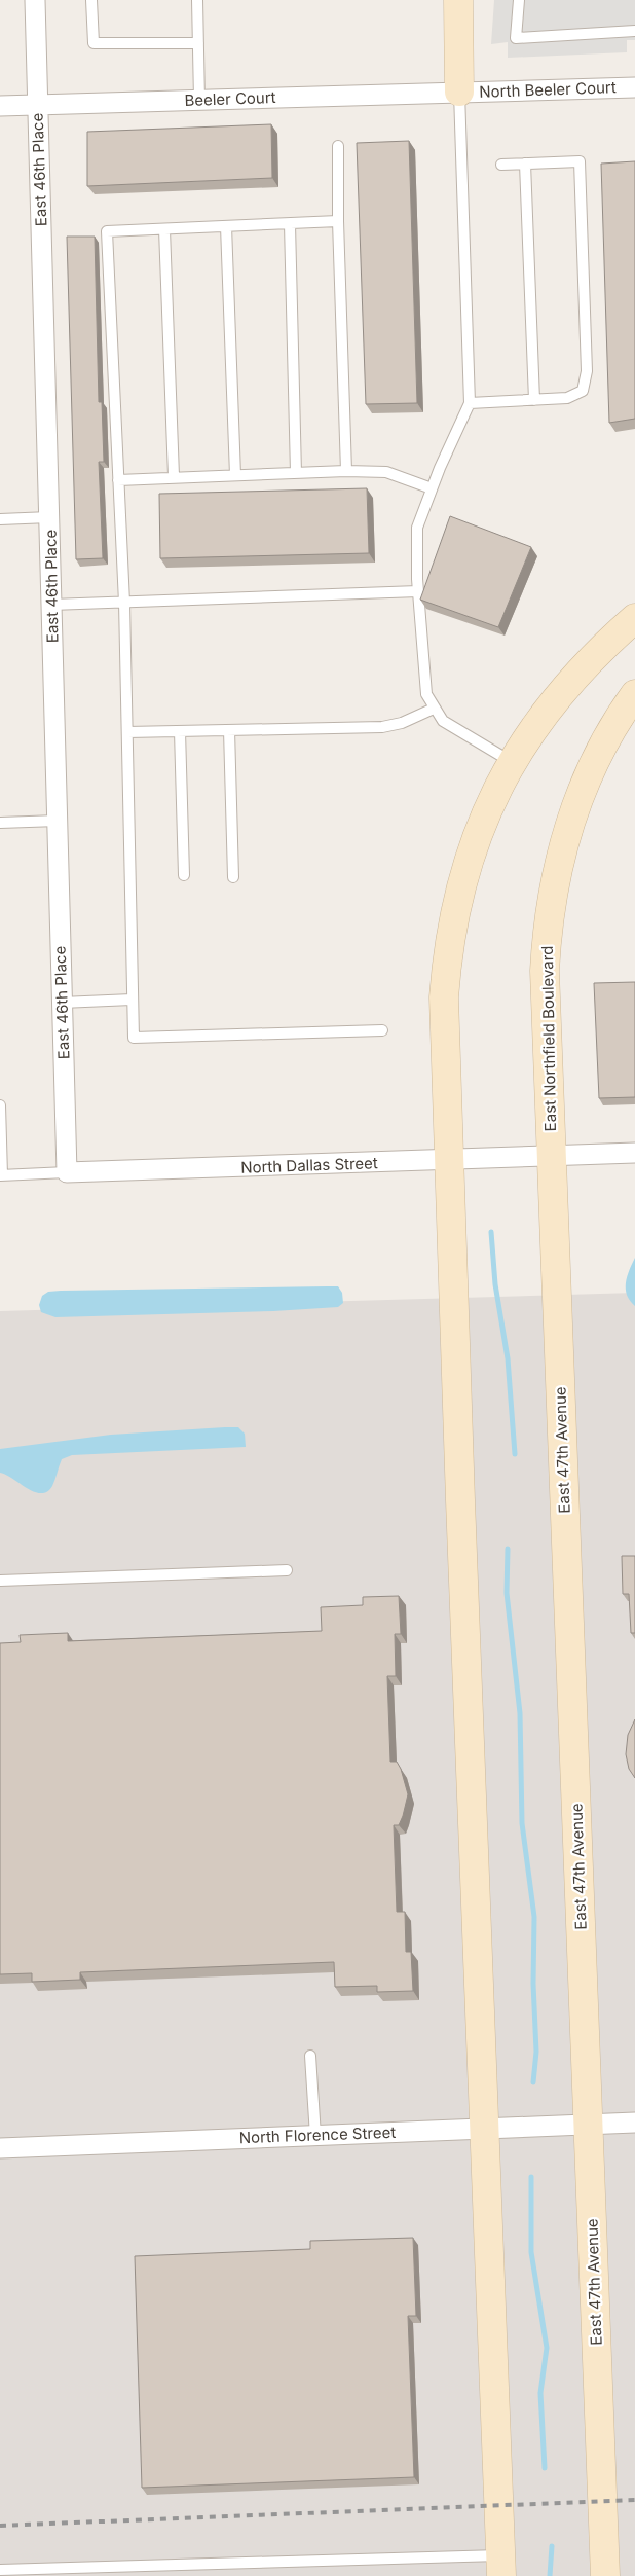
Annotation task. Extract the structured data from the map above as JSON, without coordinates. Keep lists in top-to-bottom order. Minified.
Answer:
{"streets":{"main road":["East Northfield Boulevard","East 47th Avenue"],"street":["North Beeler Court","Beeler Court","East 46th Place","North Dallas Street","North Florence Street"]},"crossings":[["North Beeler Court","Beeler Court"],["Beeler Court","East 46th Place"],["East 46th Place","North Dallas Street"],["East Northfield Boulevard","North Dallas Street"],["East Northfield Boulevard","East 47th Avenue"],["North Dallas Street","East 47th Avenue"],["East 47th Avenue","North Florence Street"]]}
